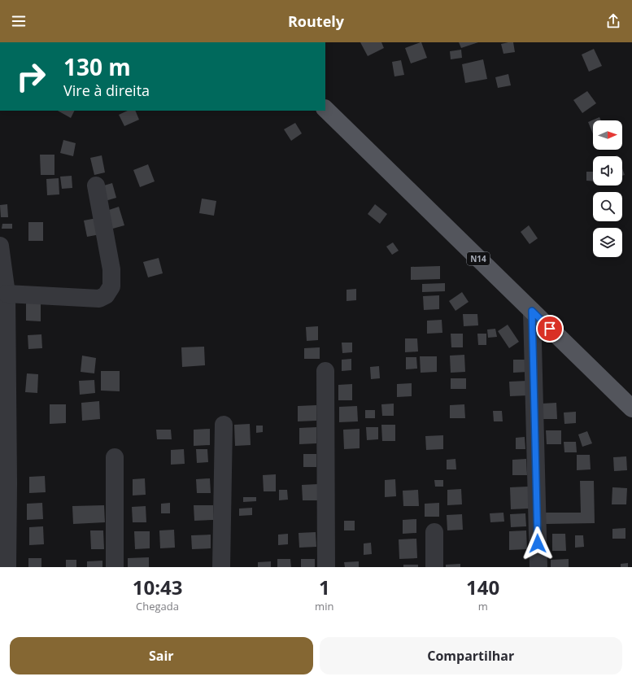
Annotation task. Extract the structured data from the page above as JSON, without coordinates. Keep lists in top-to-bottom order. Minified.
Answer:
{"streets":{"main road":["N14"]},"north":"right","page":{"header":"Routely","turn":["130 m","Vire à direita"],"eta":["10:43","Chegada","1","min","140","m"],"buttons":["Sair","Compartilhar"]}}
